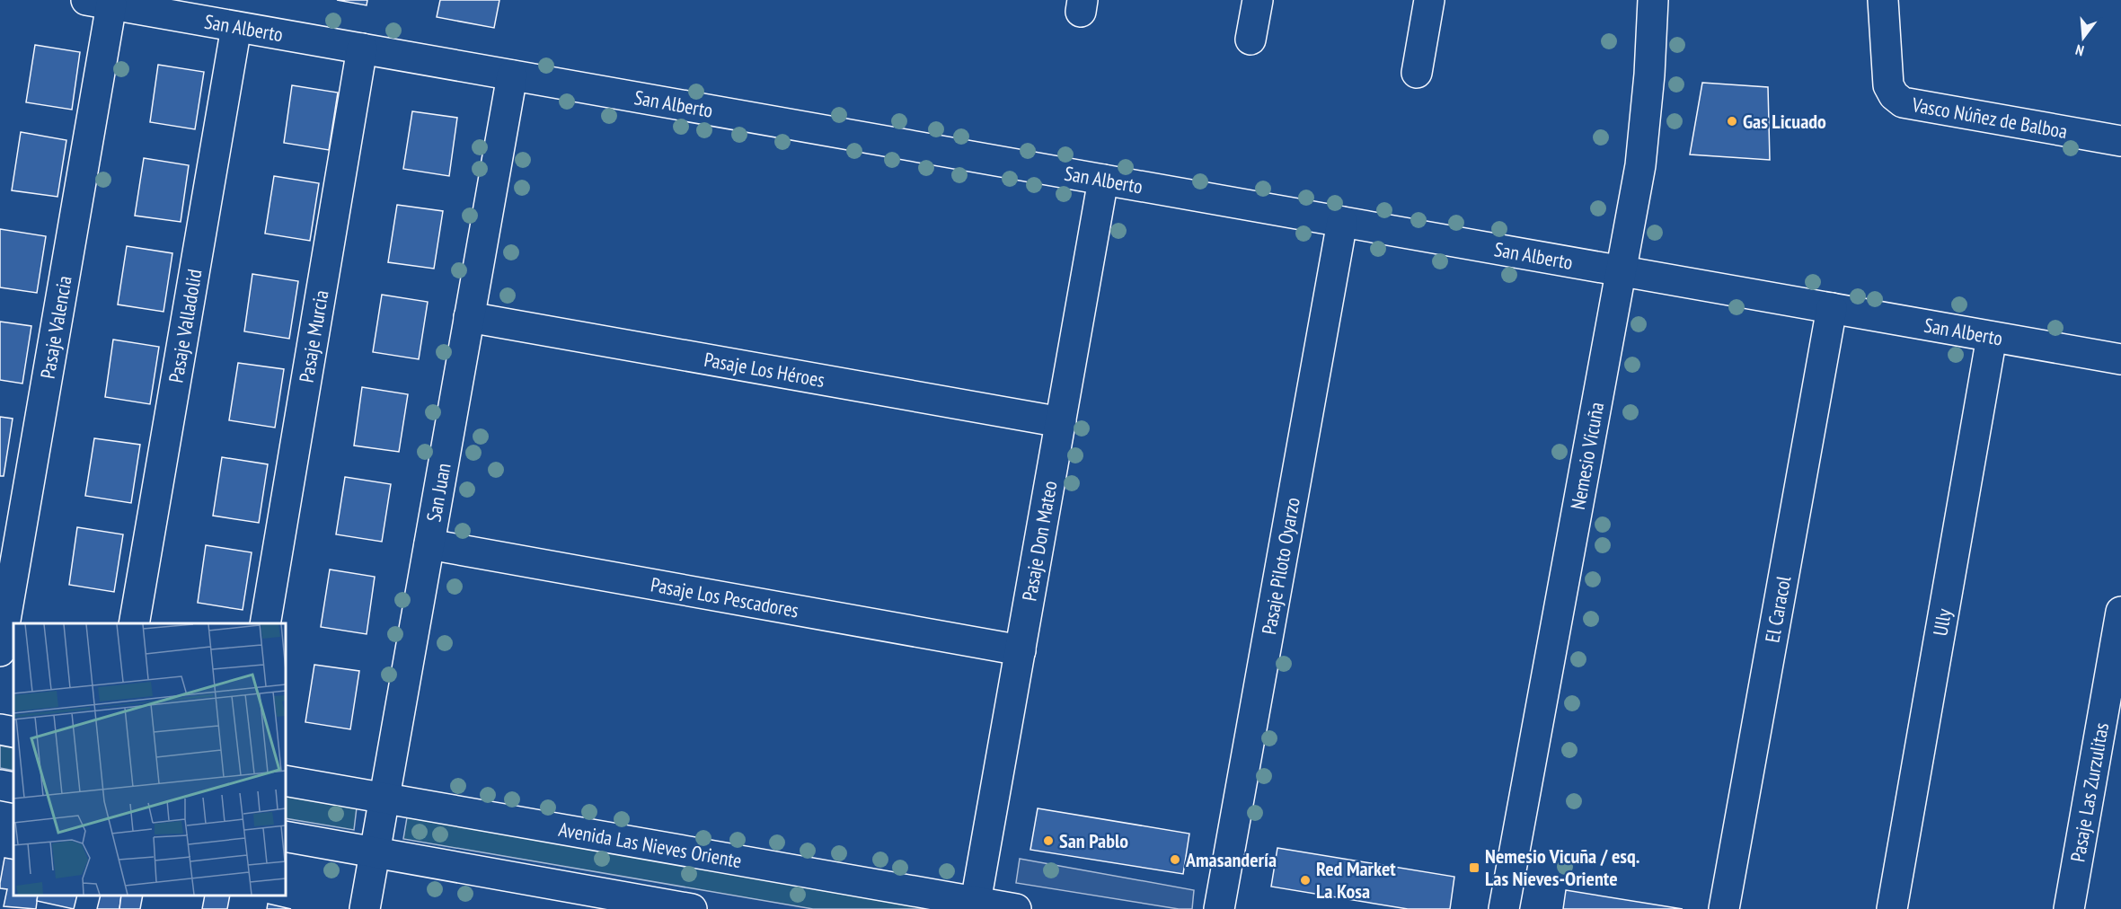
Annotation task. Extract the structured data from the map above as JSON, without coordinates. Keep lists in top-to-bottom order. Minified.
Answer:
{"streets":{"street":["San Alberto","Vasco Núñez de Balboa","Pasaje Valladolid","Pasaje Valencia","Pasaje Murcia","Pasaje Los Héroes","Nemesio Vicuña","San Juan","Pasaje Don Mateo","Pasaje Piloto Oyarzo","Pasaje Los Pescadores","El Caracol","Ully","Pasaje Las Zurzulitas","Avenida Las Nieves Oriente"]},"crossings":[["San Alberto","Pasaje Valladolid"],["San Alberto","Pasaje Valencia"],["San Alberto","Pasaje Murcia"],["San Alberto","Nemesio Vicuña"],["San Alberto","San Juan"],["San Alberto","Pasaje Don Mateo"],["San Alberto","Pasaje Piloto Oyarzo"],["San Alberto","El Caracol"],["San Alberto","Ully"],["Pasaje Los Héroes","San Juan"],["Pasaje Los Héroes","Pasaje Don Mateo"],["San Juan","Pasaje Los Pescadores"],["San Juan","Avenida Las Nieves Oriente"],["Pasaje Don Mateo","Pasaje Los Pescadores"],["Pasaje Don Mateo","Avenida Las Nieves Oriente"]],"places":{"other":["Gas Licuado","San Pablo","Amasandería","Red Market La Kosa"],"transit":["Nemesio Vicuña / esq. Las Nieves-Oriente"]},"north":"bottom"}
